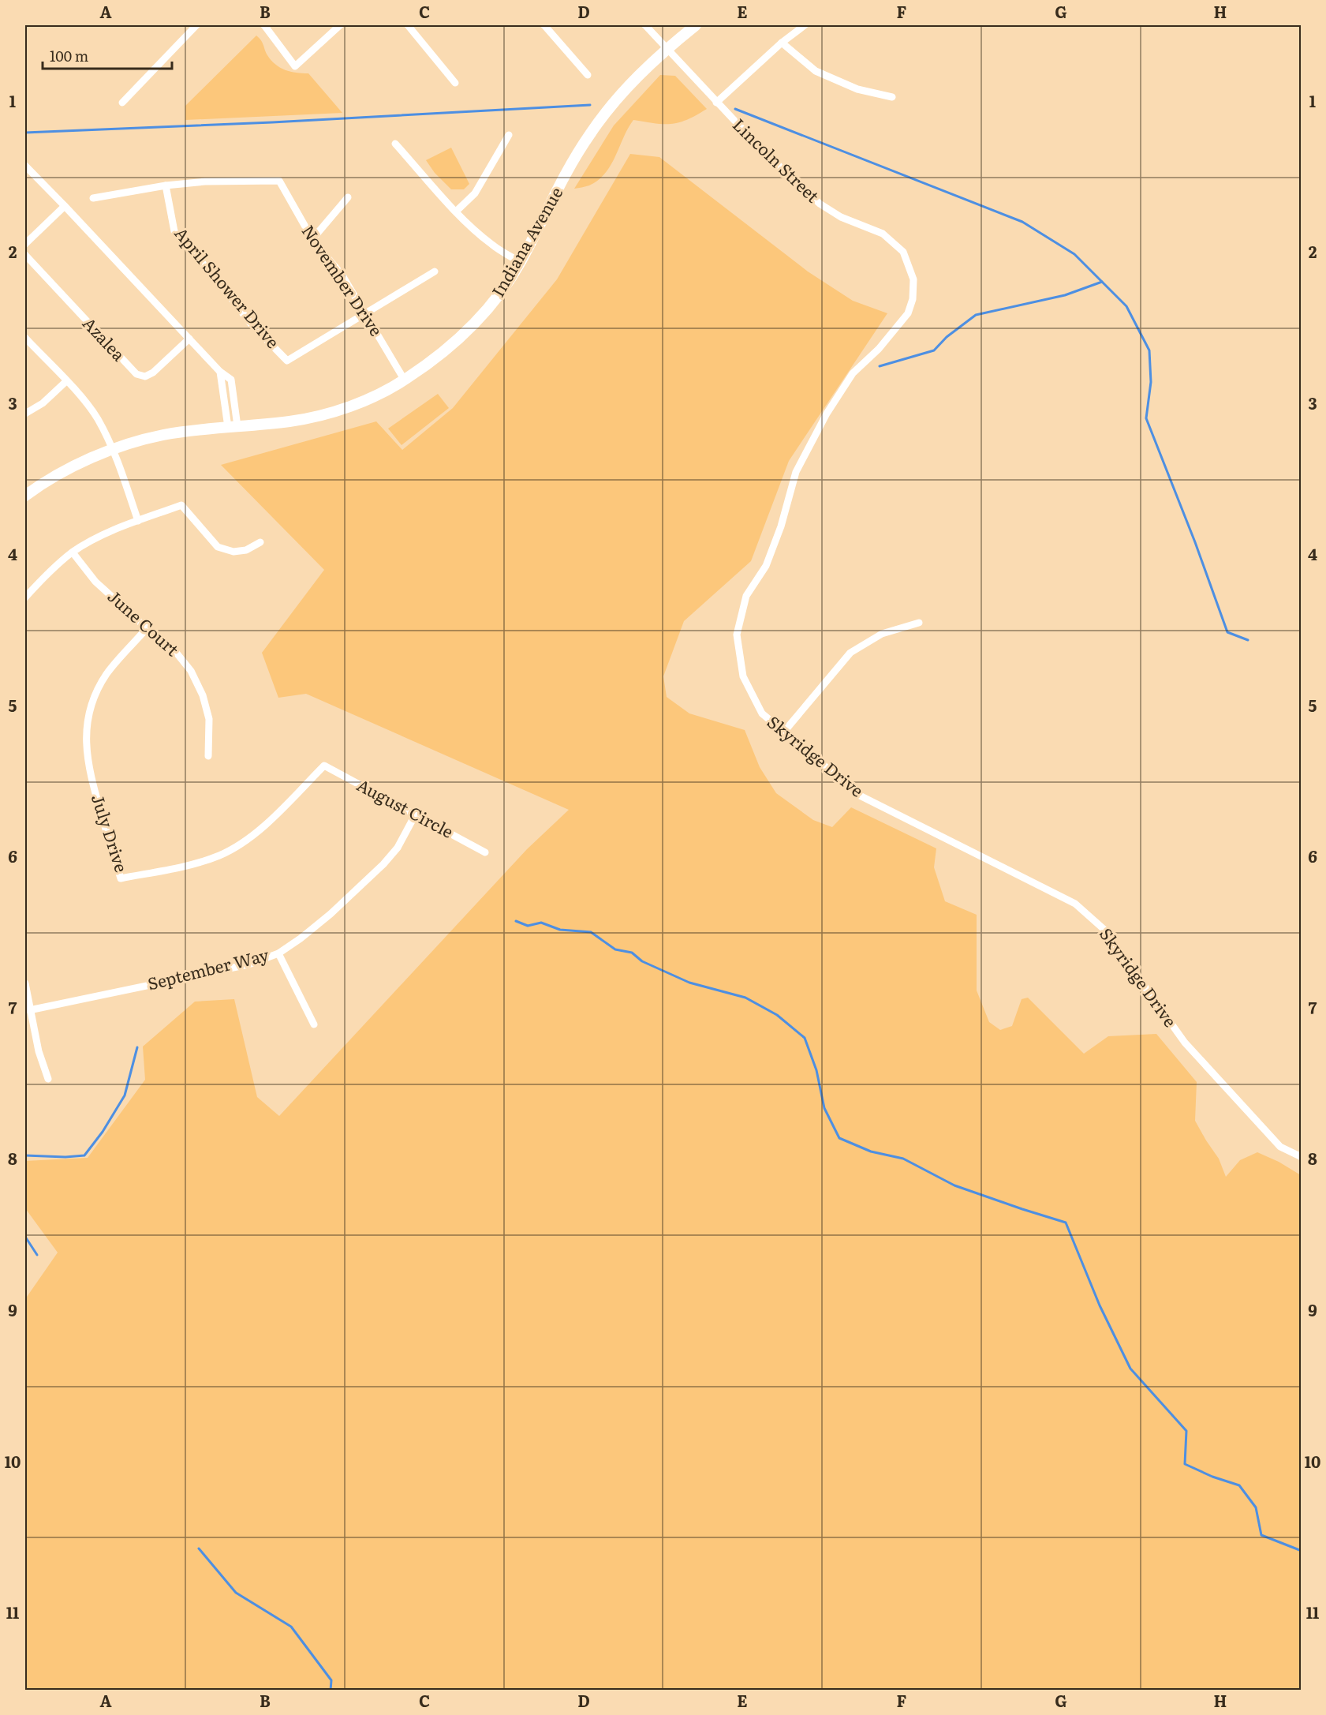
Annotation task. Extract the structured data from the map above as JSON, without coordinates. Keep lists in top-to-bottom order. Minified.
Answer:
{"streets":{"street":["Lincoln Street","Indiana Avenue","November Drive","April Shower Drive","Azalea","June Court","Skyridge Drive","August Circle","July Drive","September Way"]},"crossings":[["Lincoln Street","Indiana Avenue"],["Lincoln Street","Skyridge Drive"],["Indiana Avenue","November Drive"],["November Drive","April Shower Drive"],["June Court","July Drive"],["August Circle","July Drive"],["August Circle","September Way"]],"scale_bar":"100 m","grid":{"columns":["A","B","C","D","E","F","G","H"],"rows":["1","2","3","4","5","6","7","8","9","10","11"]}}
